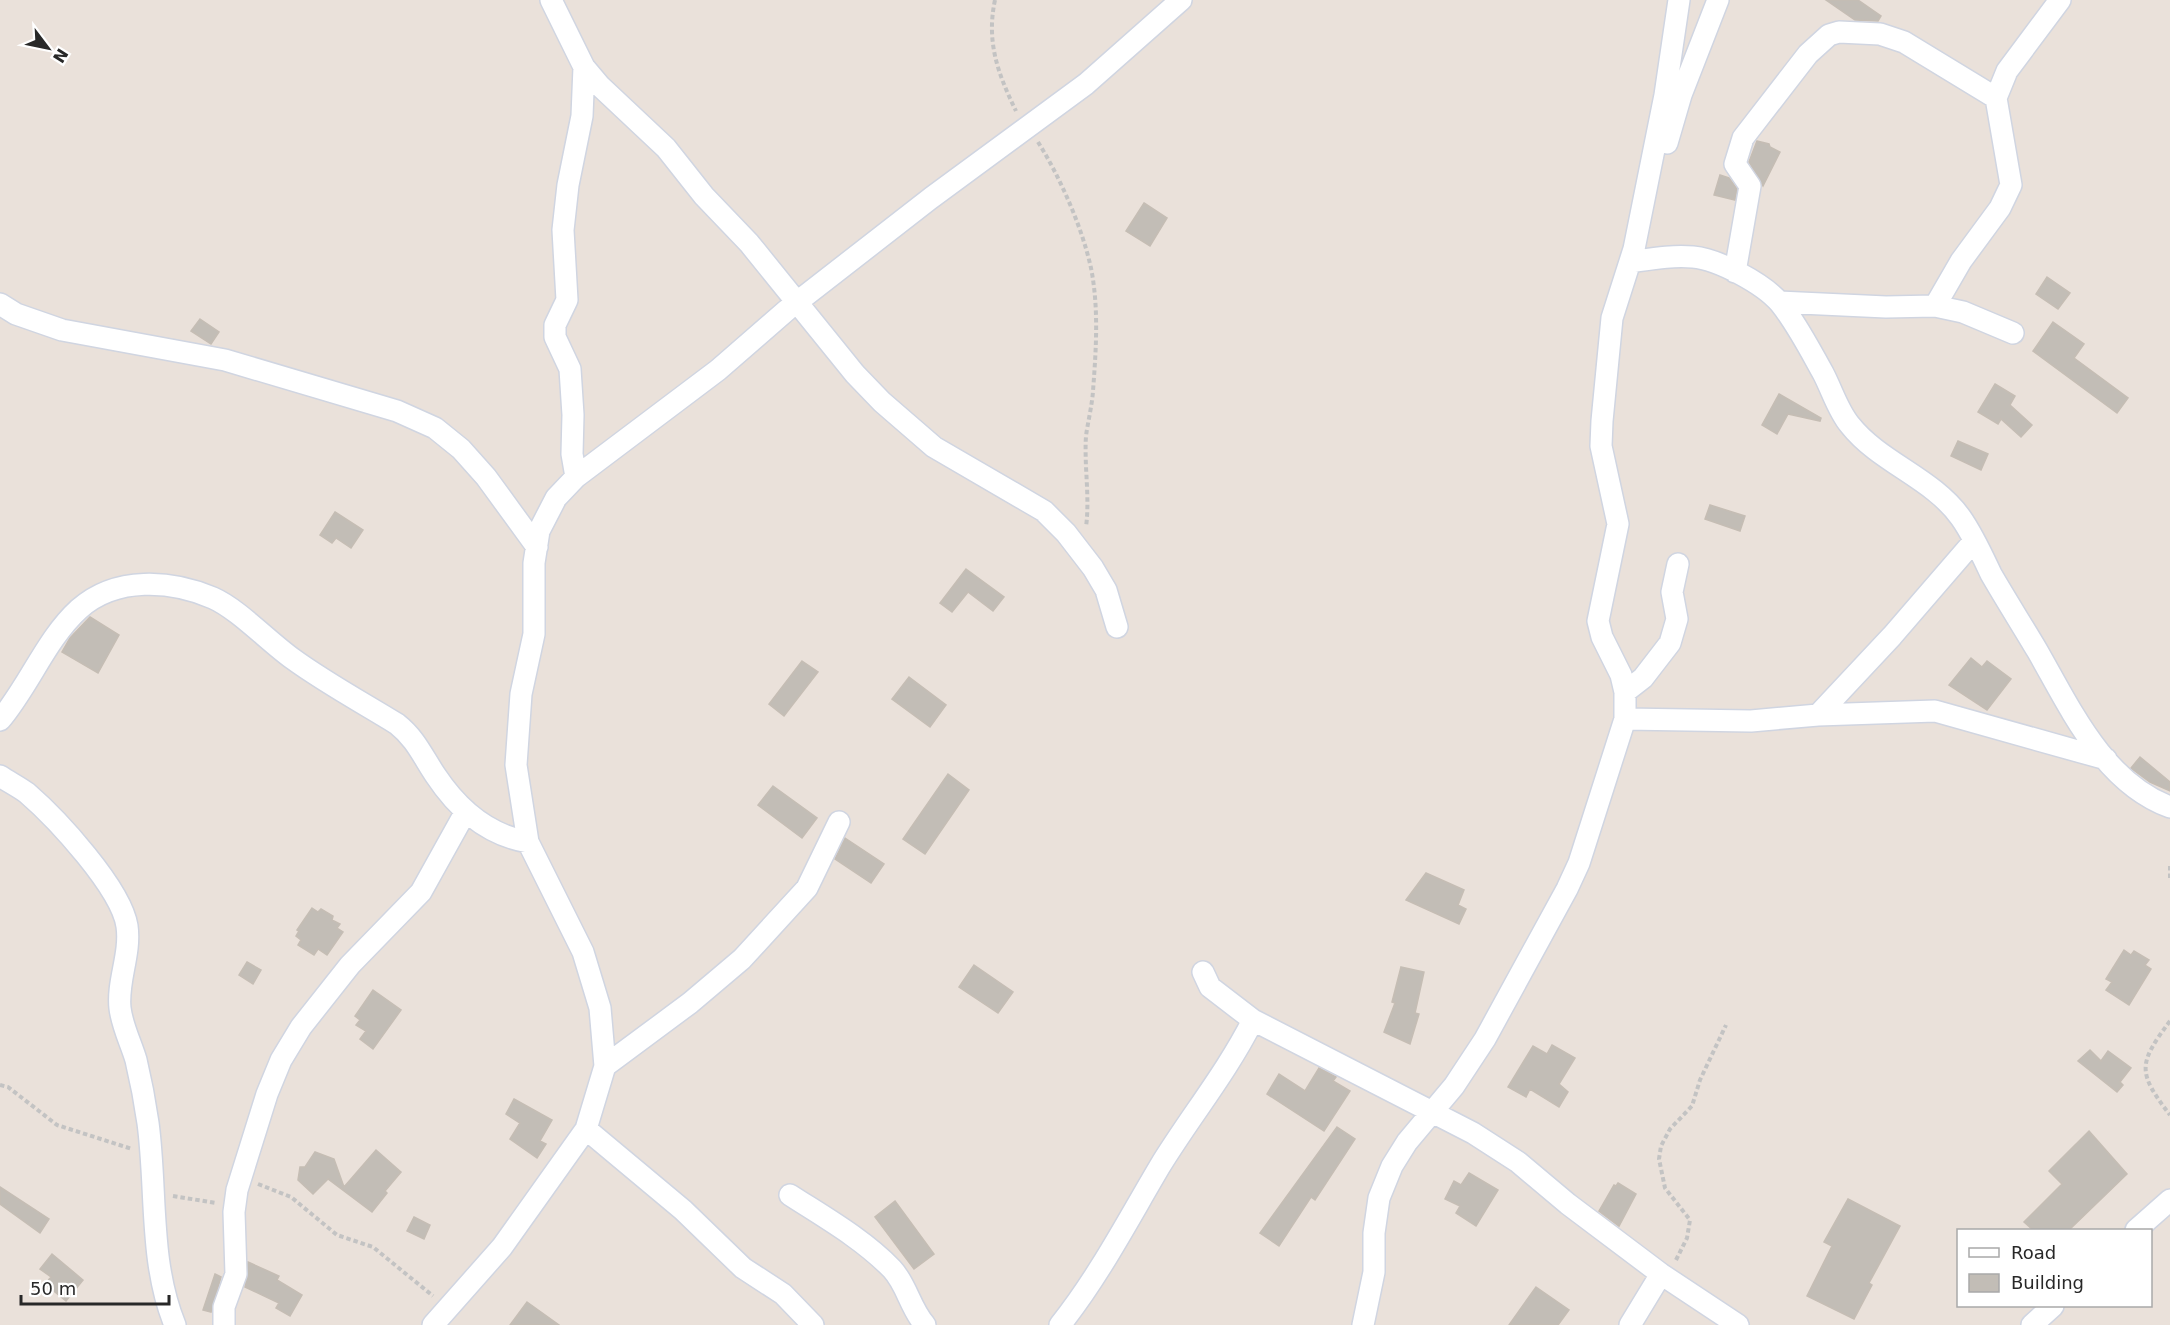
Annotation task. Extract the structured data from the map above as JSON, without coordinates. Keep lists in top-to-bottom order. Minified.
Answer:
{"legend":["Road","Building"],"scale_bar":"50 m","north":"bottom right"}
